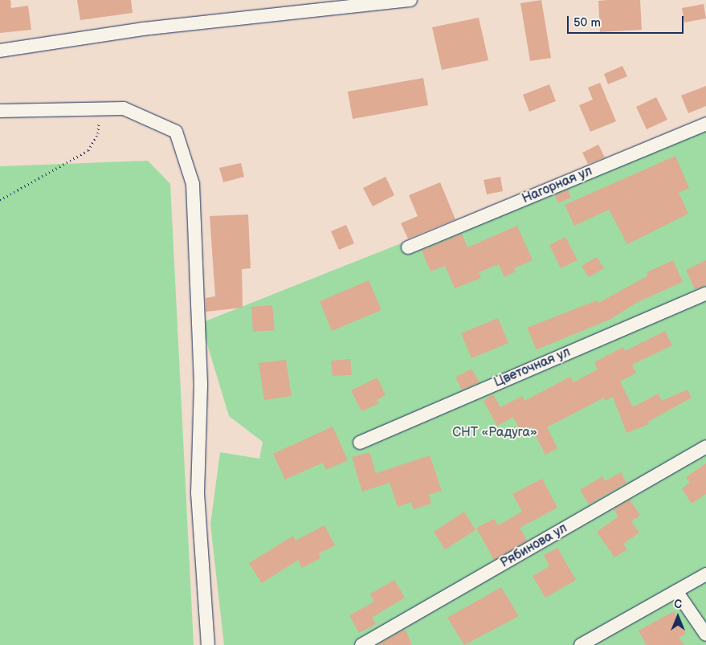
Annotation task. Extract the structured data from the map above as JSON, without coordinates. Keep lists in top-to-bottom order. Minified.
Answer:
{"streets":{"street":["Нагорная ул","Цветочная ул","Рябинова ул"]},"parks":["СНТ «Радуга»"],"scale_bar":"50 m","north":"top"}
